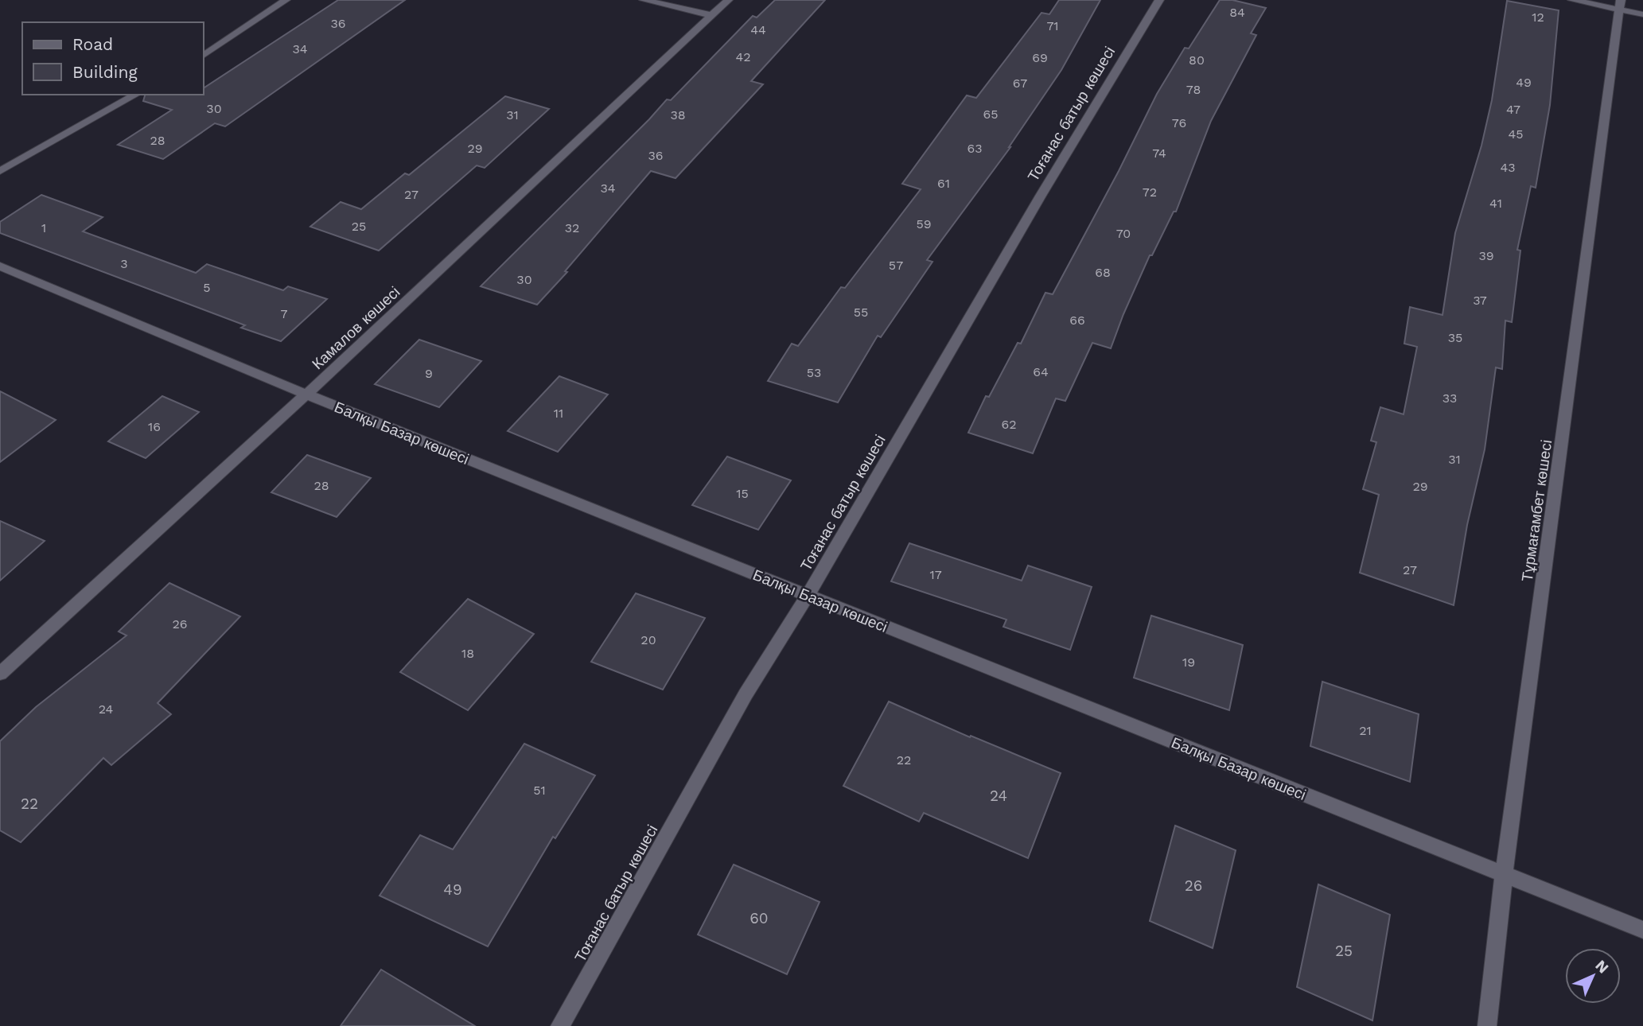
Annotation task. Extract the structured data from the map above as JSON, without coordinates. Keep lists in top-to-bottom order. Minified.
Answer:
{"streets":{"street":["Тоғанас батыр көшесі","Камалов көшесі","Балқы Базар көшесі","Тұрмағамбет көшесі"]},"crossings":[["Тоғанас батыр көшесі","Балқы Базар көшесі"],["Камалов көшесі","Балқы Базар көшесі"],["Балқы Базар көшесі","Тұрмағамбет көшесі"]],"house_numbers":["84","12","36","71","44","34","42","69","80","49","67","78","30","47","65","31","38","76","45","28","29","63","74","36","43","61","34","72","27","41","59","25","1","32","70","39","3","57","68","30","5","37","55","7","66","35","64","53","9","33","11","62","16","31","28","29","15","27","17","26","20","18","19","24","21","22","51","24","22","26","49","60","25"],"legend":["Road","Building"],"north":"top right"}
